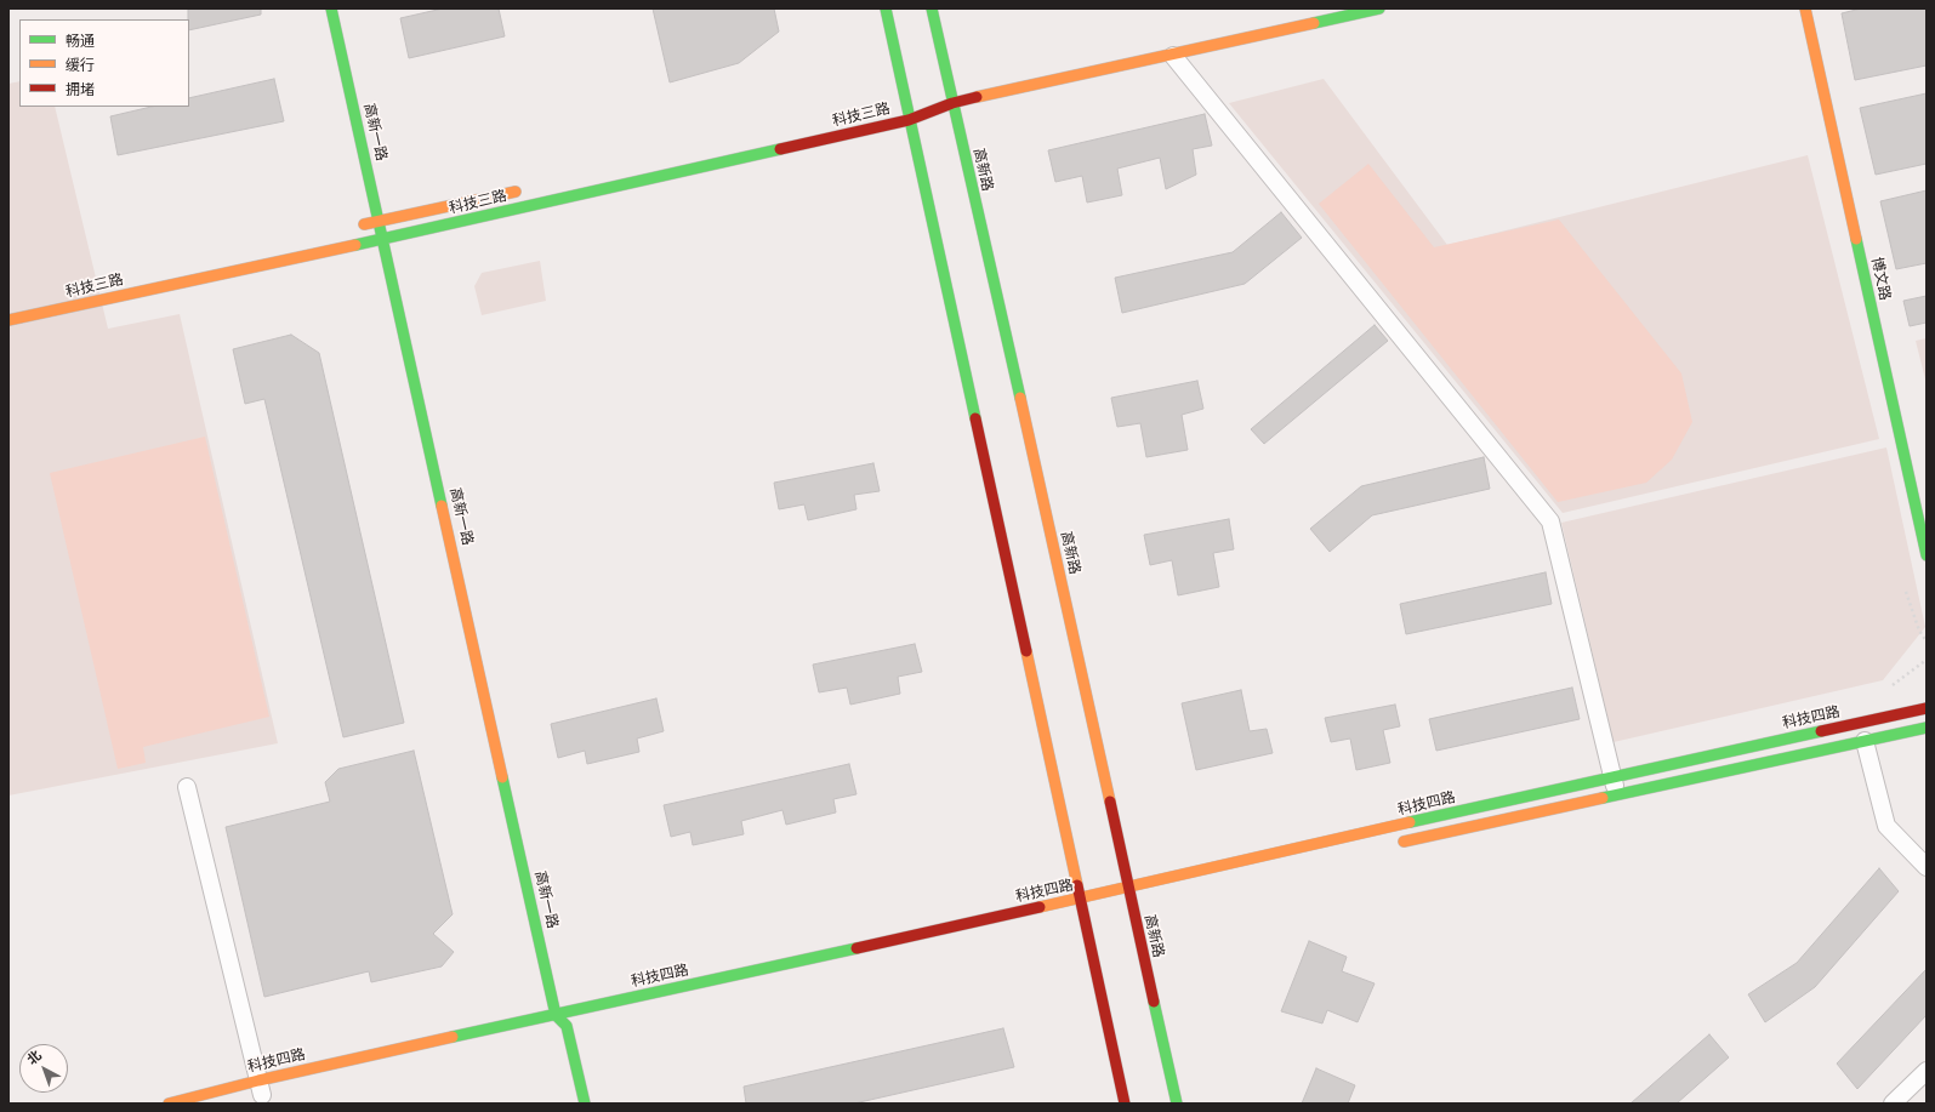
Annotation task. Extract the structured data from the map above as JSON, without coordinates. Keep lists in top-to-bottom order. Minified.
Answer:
{"streets":{"street":["科技三路","高新一路","高新路","博文路","科技四路"]},"crossings":[["科技三路","高新一路"],["科技三路","高新路"],["高新一路","科技四路"],["高新路","科技四路"]],"legend":["畅通","缓行","拥堵"],"north":"top left"}
